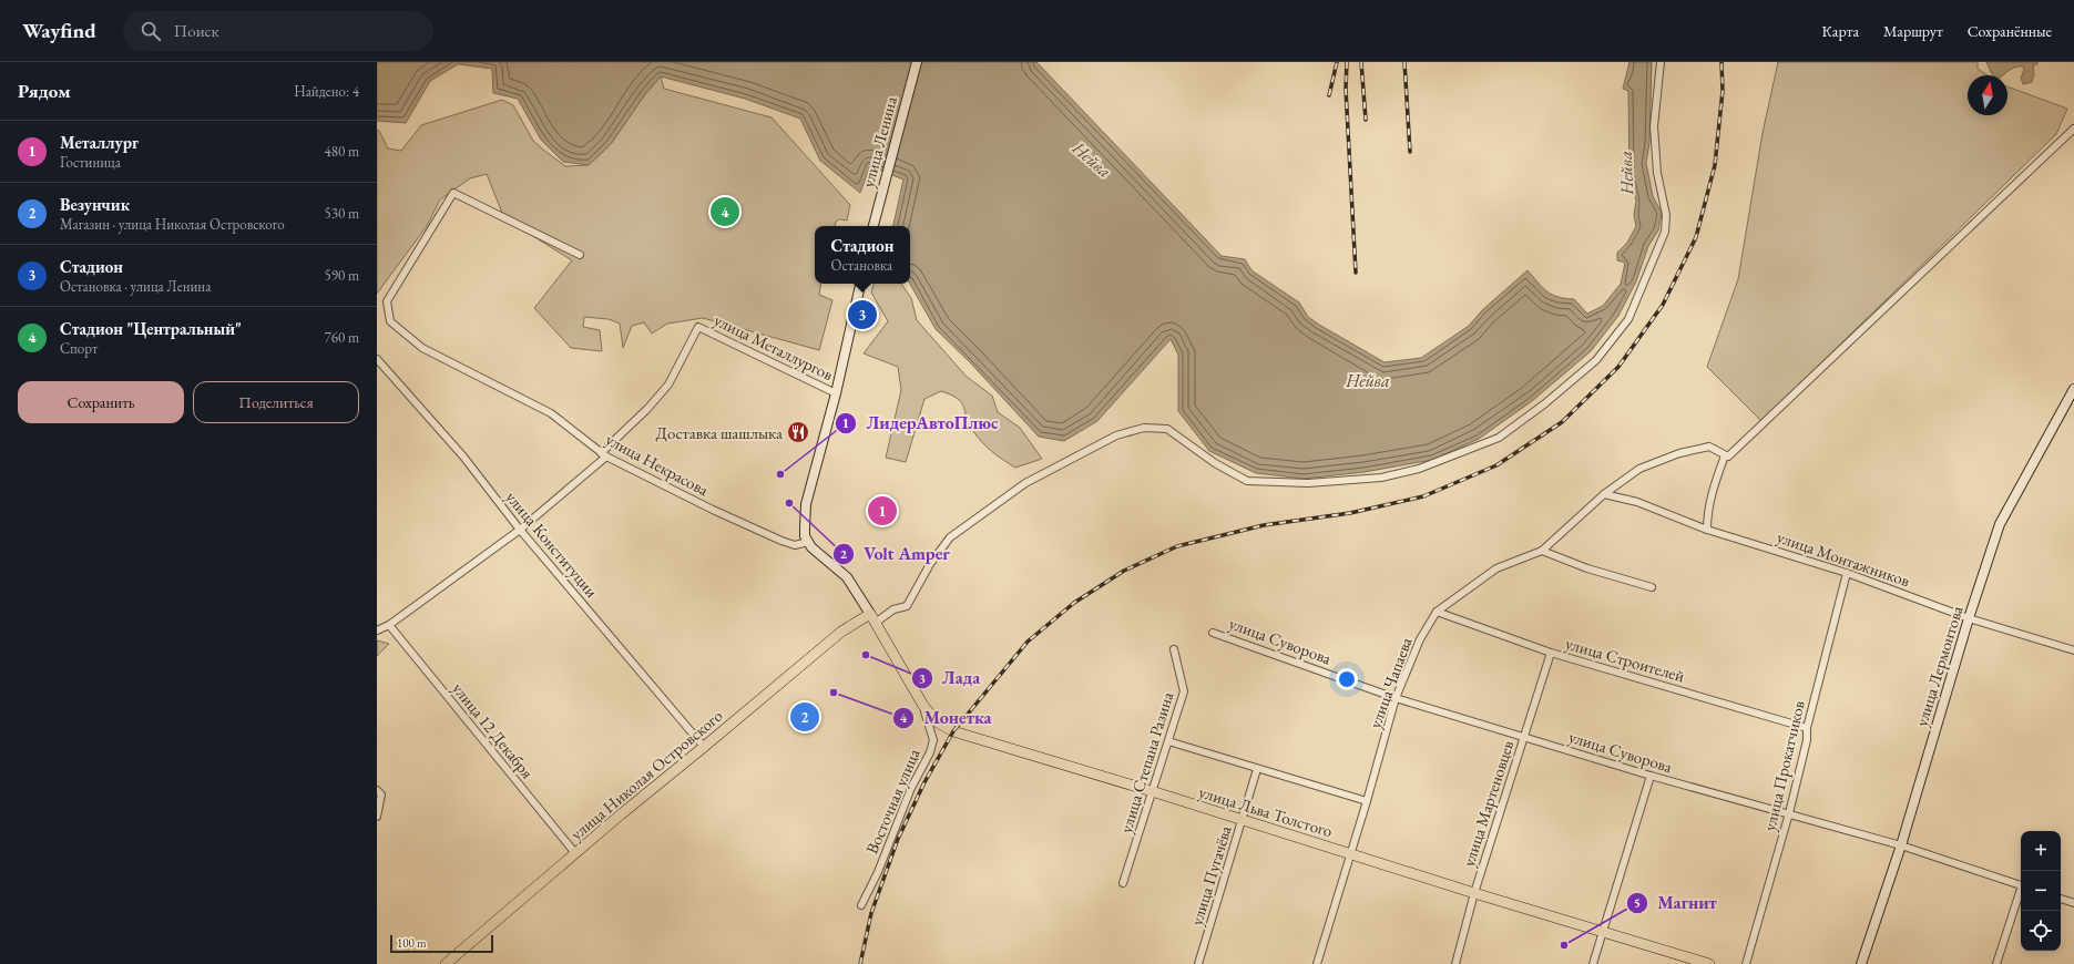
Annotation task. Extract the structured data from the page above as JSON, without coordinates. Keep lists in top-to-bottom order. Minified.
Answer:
{"streets":{"main road":["улица Николая Островского","улица Льва Толстого"],"street":["улица Ленина","улица Металлургов","улица Некрасова","улица Конституции","улица Монтажников","улица Суворова","улица Строителей","улица Лермонтова","улица Чапаева","улица 12 Декабря","улица Степана Разина","улица Прокатчиков","Восточная улица","улица Мартеновцев","улица Пугачёва"]},"crossings":[["улица Металлургов","улица Некрасова"],["улица Конституции","улица Николая Островского"],["улица Монтажников","улица Лермонтова"],["улица Монтажников","улица Чапаева"],["улица Монтажников","улица Прокатчиков"],["улица Суворова","улица Лермонтова"],["улица Суворова","улица Чапаева"],["улица Суворова","улица Прокатчиков"],["улица Суворова","улица Мартеновцев"],["улица Строителей","улица Чапаева"],["улица Строителей","улица Прокатчиков"],["улица Строителей","улица Мартеновцев"],["улица Чапаева","улица Льва Толстого"],["улица 12 Декабря","улица Николая Островского"],["улица Степана Разина","улица Льва Толстого"],["улица Николая Островского","улица Льва Толстого"],["Восточная улица","улица Льва Толстого"],["улица Мартеновцев","улица Льва Толстого"],["улица Льва Толстого","улица Пугачёва"]],"water":["Нейва"],"places":{"restaurant":["Доставка шашлыка"],"other":["ЛидерАвтоПлюс","Volt Amper","Лада","Монетка","Магнит"]},"scale_bar":"100 m","north":"top","page":{"header":"Wayfind","search":"Поиск","nav":["Карта","Маршрут","Сохранённые"],"heading":["Рядом","Найдено: 4"],"list":[{"mark":"1","name":"Металлург","note":"Гостиница","value":"480 m"},{"mark":"2","name":"Везунчик","note":"Магазин · улица Николая Островского","value":"530 m"},{"mark":"3","name":"Стадион","note":"Остановка · улица Ленина","value":"590 m"},{"mark":"4","name":"Стадион \"Центральный\"","note":"Спорт","value":"760 m"}],"pins":["4","3","1","2"],"popup":["Стадион","Остановка"],"buttons":["Сохранить","Поделиться"],"map_buttons":["+","−"],"scale":"100 m"}}
